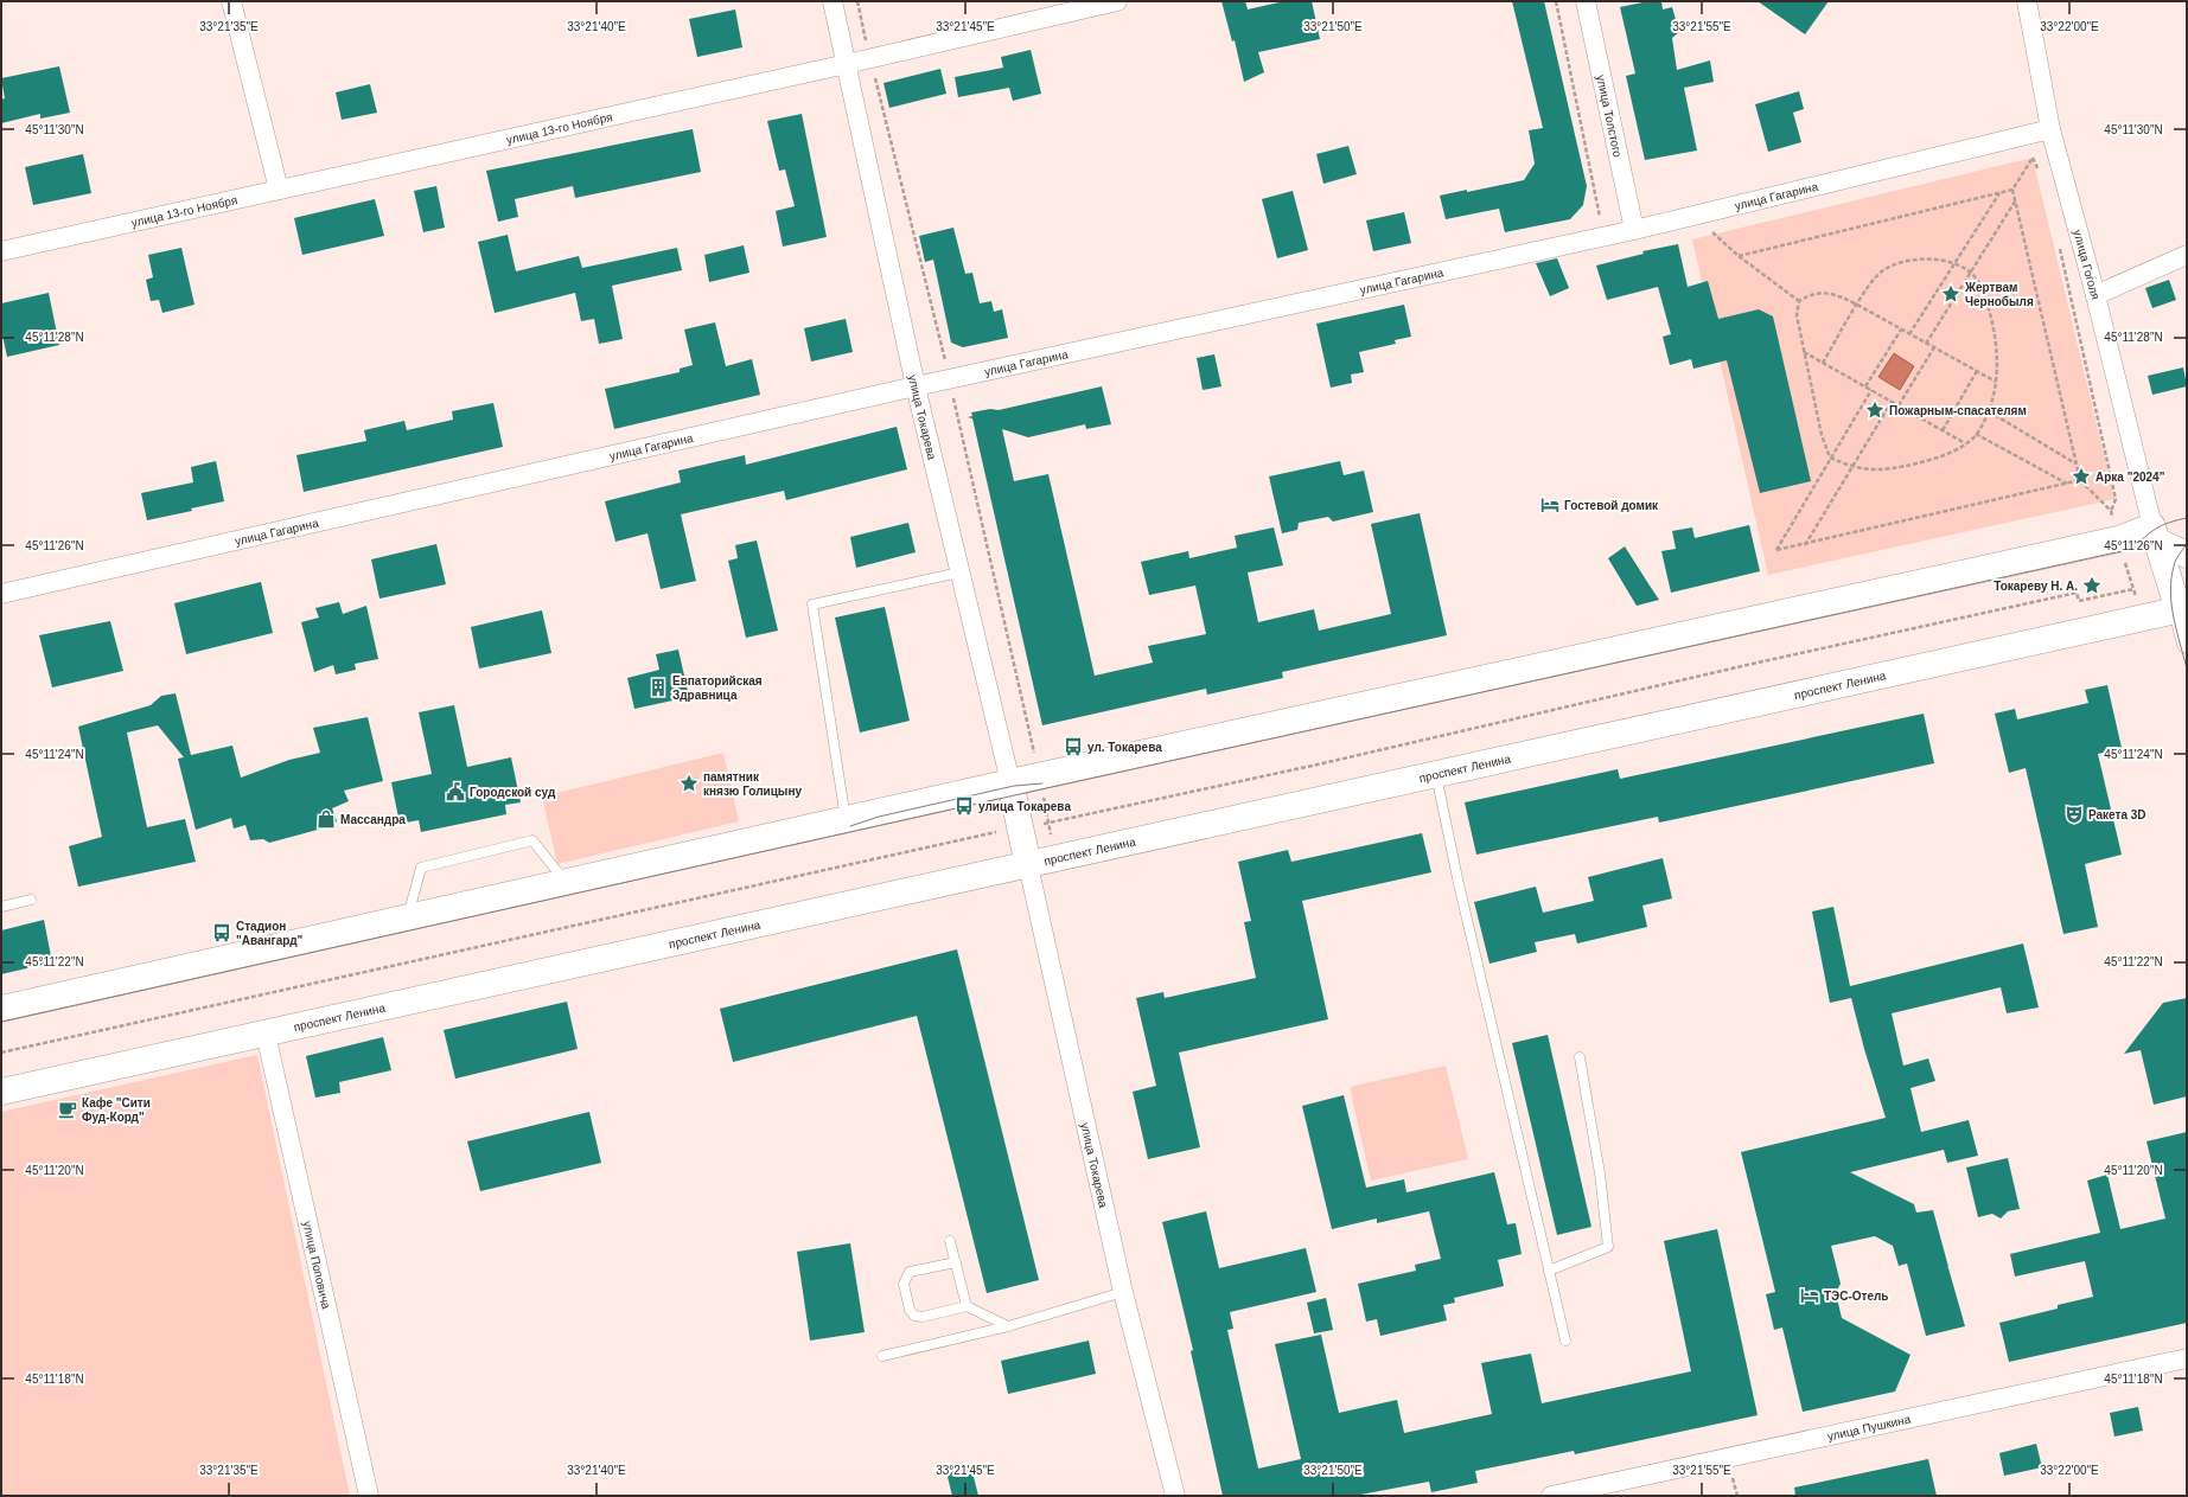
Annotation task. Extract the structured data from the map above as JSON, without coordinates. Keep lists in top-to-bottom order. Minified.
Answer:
{"streets":{"street":["улица Толстого","улица 13-го Ноября","улица Гагарина","улица Гоголя","улица Токарева","проспект Ленина","улица Поповича","улица Пушкина"]},"crossings":[["улица Толстого","улица Гагарина"],["улица 13-го Ноября","улица Токарева"],["улица Гагарина","улица Гоголя"],["улица Гагарина","улица Токарева"],["улица Токарева","проспект Ленина"],["проспект Ленина","улица Поповича"]],"places":{"place":["Жертвам Чернобыля","Пожарным-спасателям","Арка \"2024\"","Токареву Н. А.","памятник князю Голицыну"],"hotel":["Гостевой домик","ТЭС-Отель"],"building":["Евпаторийская Здравница"],"bus stop":["ул. Токарева","улица Токарева","Стадион \"Авангард\""],"public building":["Городской суд"],"theatre":["Ракета 3D"],"shop":["Массандра"],"cafe":["Кафе \"Сити Фуд-Корд\""]},"coordinates":["33°21'35\"E","33°21'40\"E","33°21'45\"E","33°21'50\"E","33°21'55\"E","33°22'00\"E","45°11'30\"N","45°11'28\"N","45°11'26\"N","45°11'24\"N","45°11'22\"N","45°11'20\"N","45°11'18\"N"]}
